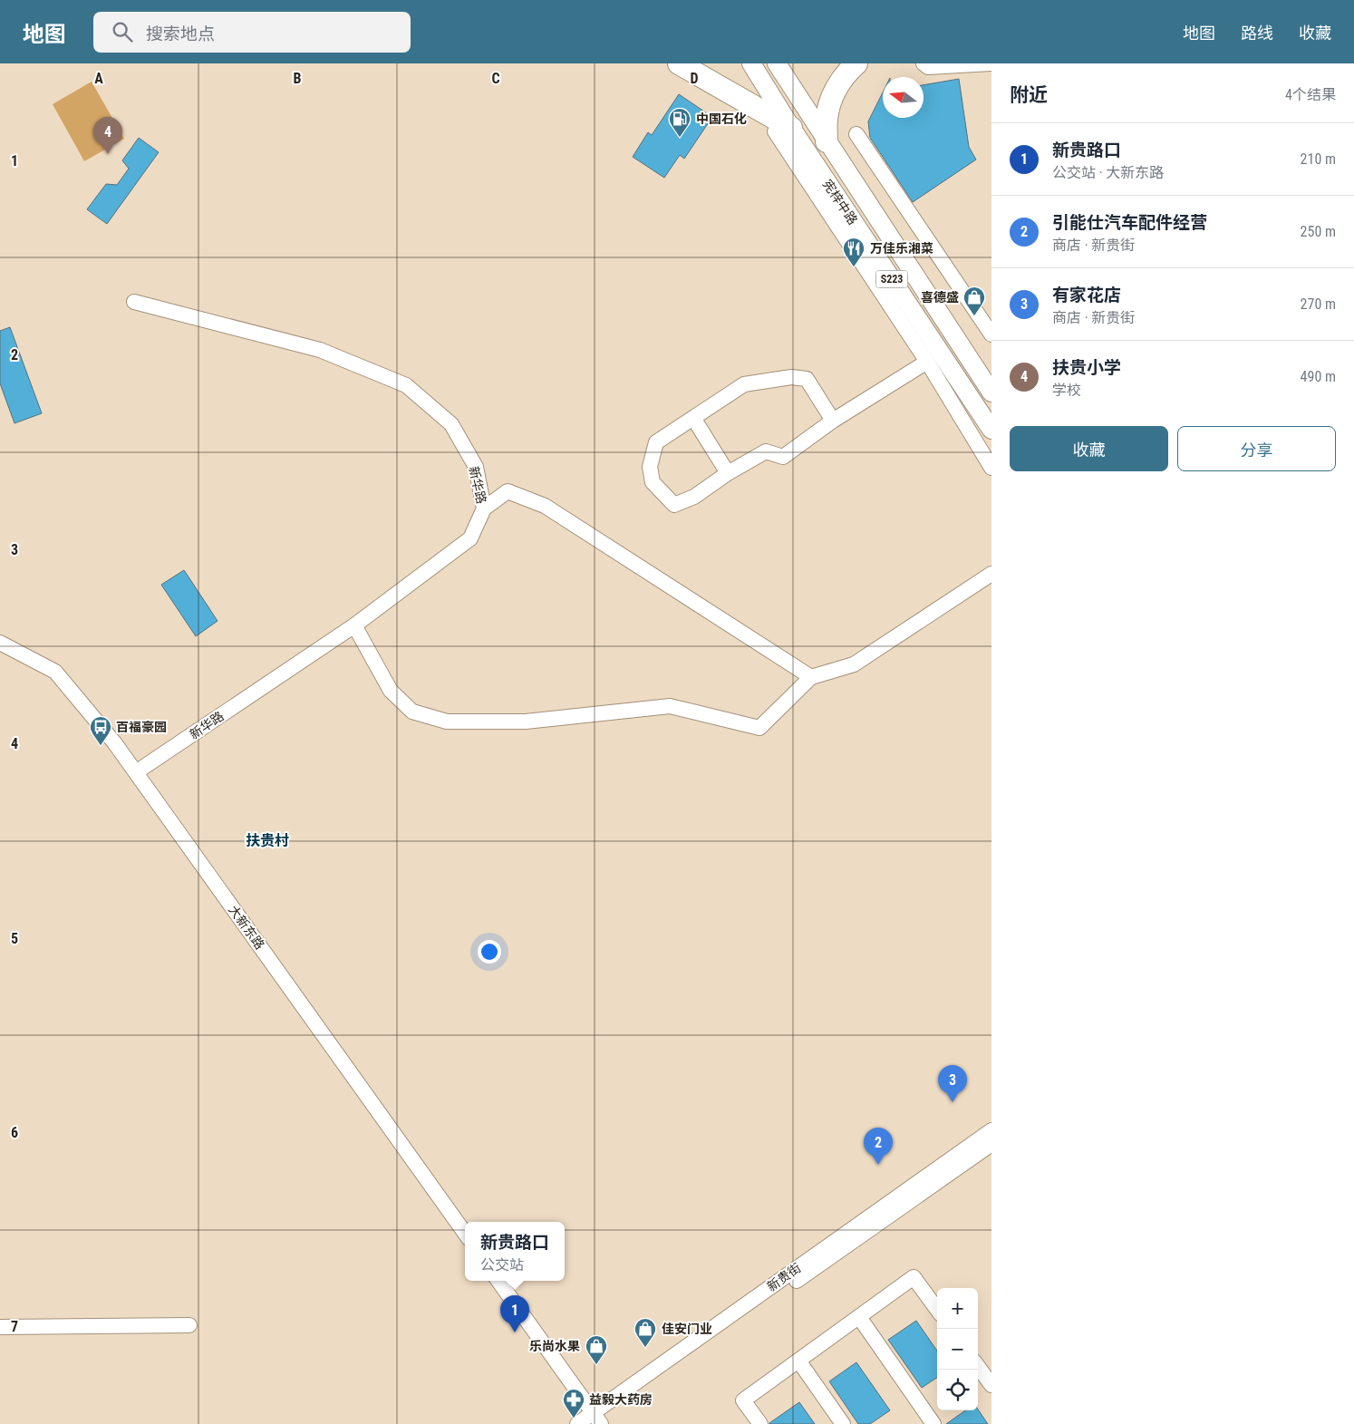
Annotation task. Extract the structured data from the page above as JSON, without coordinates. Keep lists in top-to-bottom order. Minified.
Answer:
{"streets":{"main road":["宪梓中路","S223"],"street":["新华路","大新东路","新贵街"]},"crossings":[["新华路","大新东路"]],"districts":["扶贵村"],"places":{"fuel station":["中国石化"],"restaurant":["万佳乐湘菜"],"shop":["喜德盛","佳安门业","乐尚水果"],"bus stop":["百福豪园"],"pharmacy":["益毅大药房"]},"north":"left","page":{"header":"地图","search":"搜索地点","nav":["地图","路线","收藏"],"heading":["附近","4个结果"],"pins":["4","3","2","1"],"list":[{"mark":"1","name":"新贵路口","note":"公交站 · 大新东路","value":"210 m"},{"mark":"2","name":"引能仕汽车配件经营","note":"商店 · 新贵街","value":"250 m"},{"mark":"3","name":"有家花店","note":"商店 · 新贵街","value":"270 m"},{"mark":"4","name":"扶贵小学","note":"学校","value":"490 m"}],"buttons":["收藏","分享"],"popup":["新贵路口","公交站"],"map_buttons":["+","−"]},"grid":{"columns":["A","B","C","D"],"rows":["1","2","3","4","5","6","7"]}}
